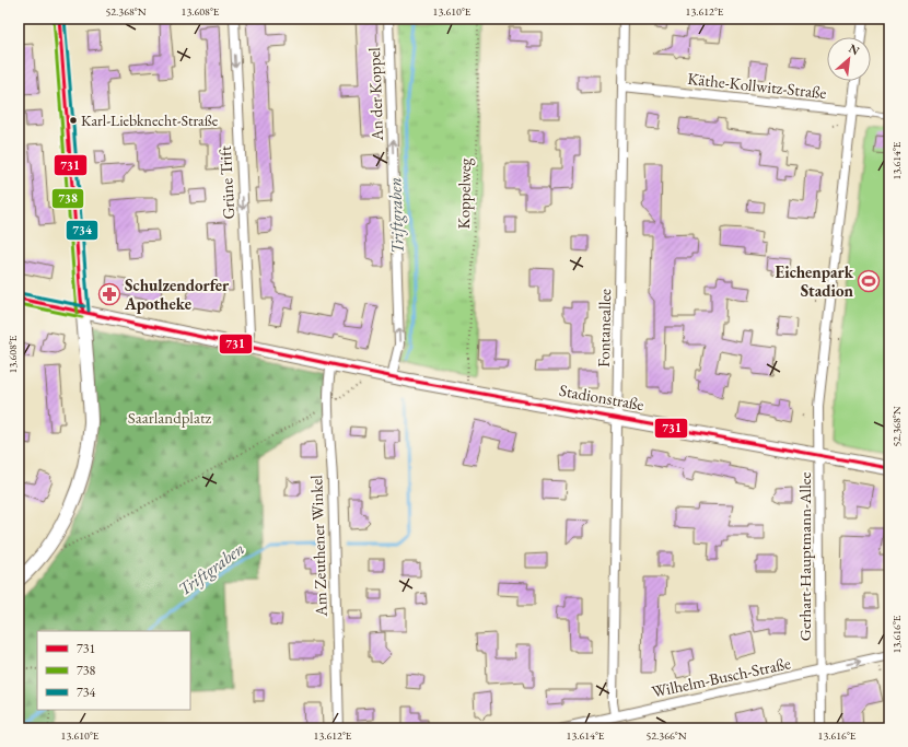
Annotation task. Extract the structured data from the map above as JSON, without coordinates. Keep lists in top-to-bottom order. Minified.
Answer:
{"streets":{"street":["Käthe-Kollwitz-Straße","An der Koppel","Grüne Trift","Fontaneallee","Stadionstraße","Am Zeuthener Winkel","Gerhart-Hauptmann-Allee","Wilhelm-Busch-Straße"],"path":["Koppelweg"]},"crossings":[["Käthe-Kollwitz-Straße","Fontaneallee"],["Käthe-Kollwitz-Straße","Gerhart-Hauptmann-Allee"],["An der Koppel","Stadionstraße"],["Grüne Trift","Stadionstraße"],["Fontaneallee","Stadionstraße"],["Fontaneallee","Wilhelm-Busch-Straße"],["Stadionstraße","Am Zeuthener Winkel"],["Stadionstraße","Gerhart-Hauptmann-Allee"],["Gerhart-Hauptmann-Allee","Wilhelm-Busch-Straße"]],"one_way":["An der Koppel","Grüne Trift"],"water":["Triftgraben"],"parks":["Saarlandplatz"],"places":{"other":["Karl-Liebknecht-Straße"],"sports":["Eichenpark Stadion"],"pharmacy":["Schulzendorfer Apotheke"]},"lines":["transit line 731","transit line 738","transit line 734"],"legend":["731","738","734"],"north":"top right","coordinates":["52.368°N","13.608°E","13.610°E","13.612°E","13.614°E","13.616°E","52.366°N"]}
